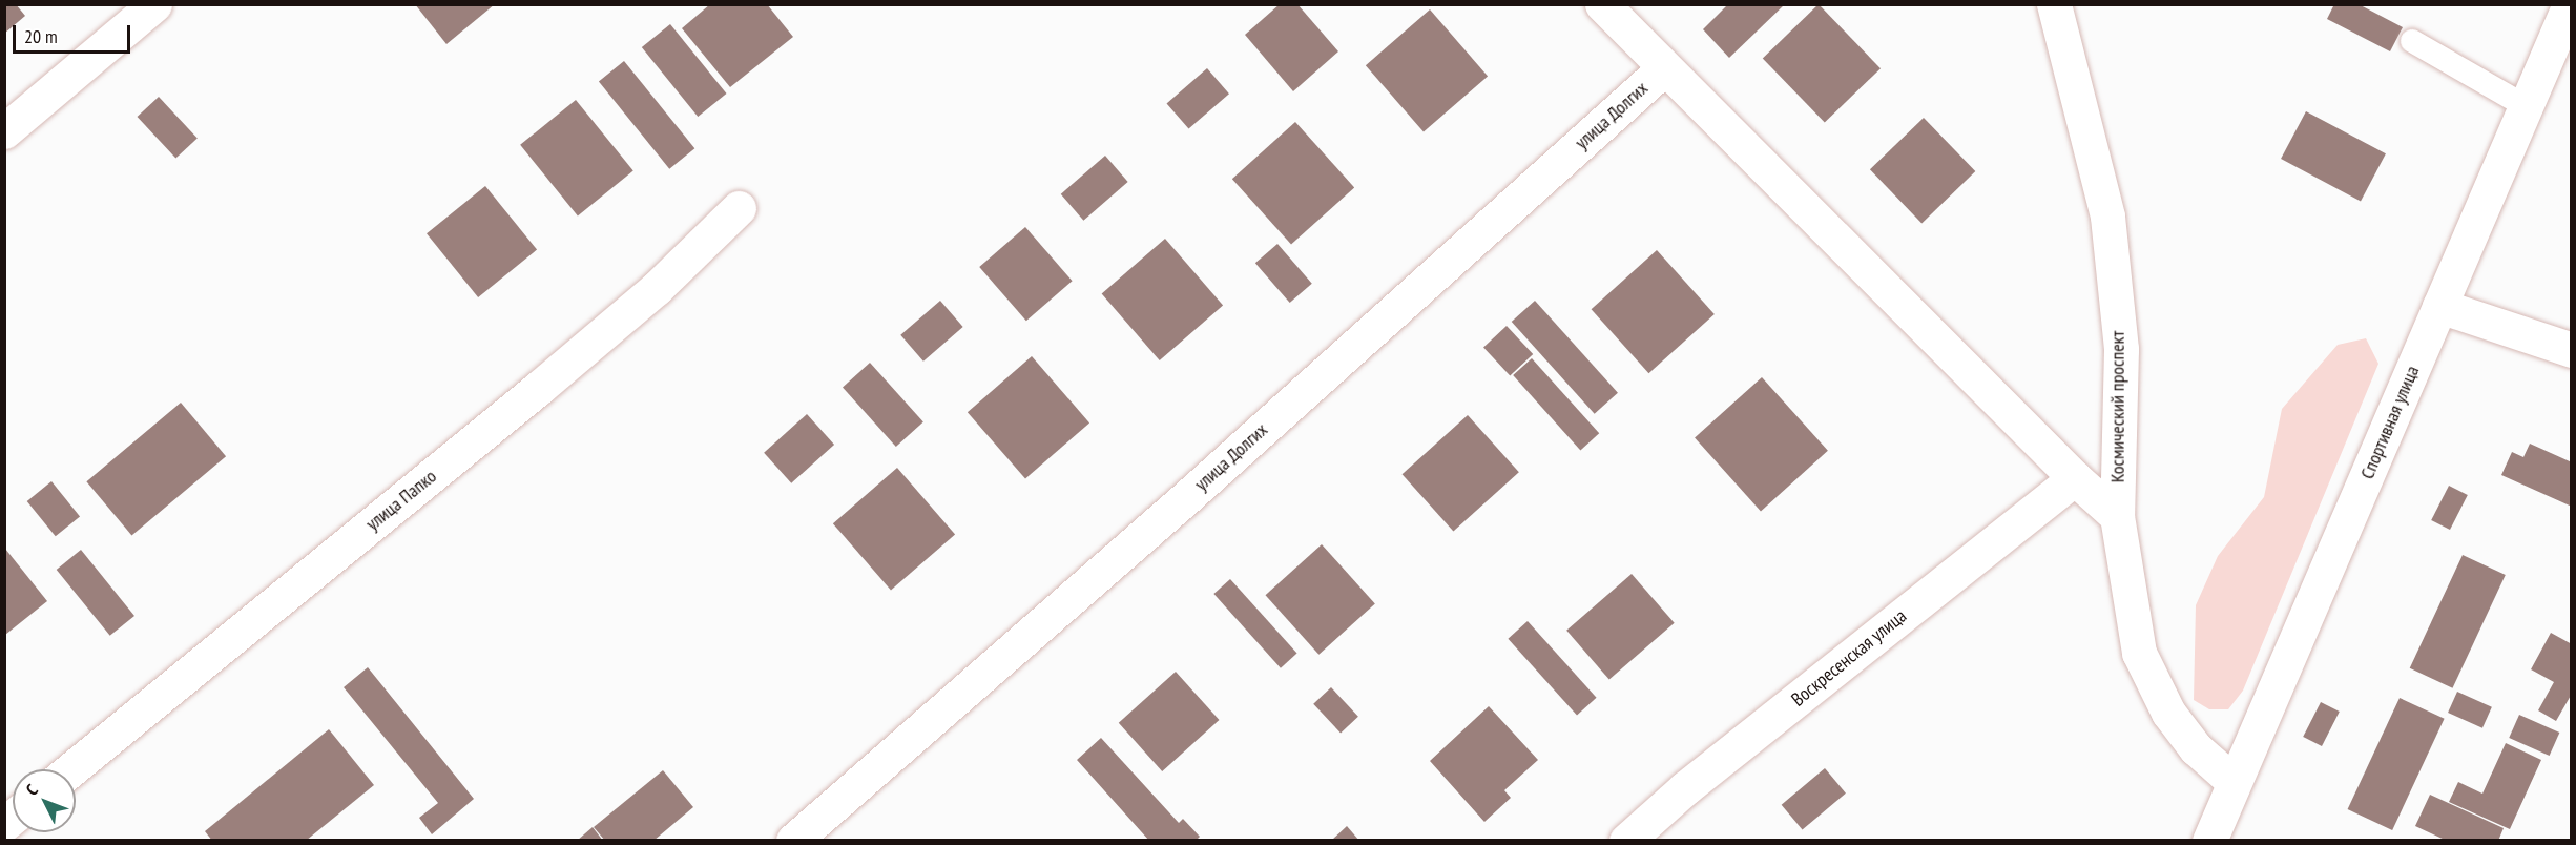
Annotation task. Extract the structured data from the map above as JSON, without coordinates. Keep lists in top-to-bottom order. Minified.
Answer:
{"streets":{"street":["улица Долгих","Космический проспект","Спортивная улица","улица Папко","Воскресенская улица"]},"crossings":[["Космический проспект","Спортивная улица"]],"scale_bar":"20 m","north":"top left"}
